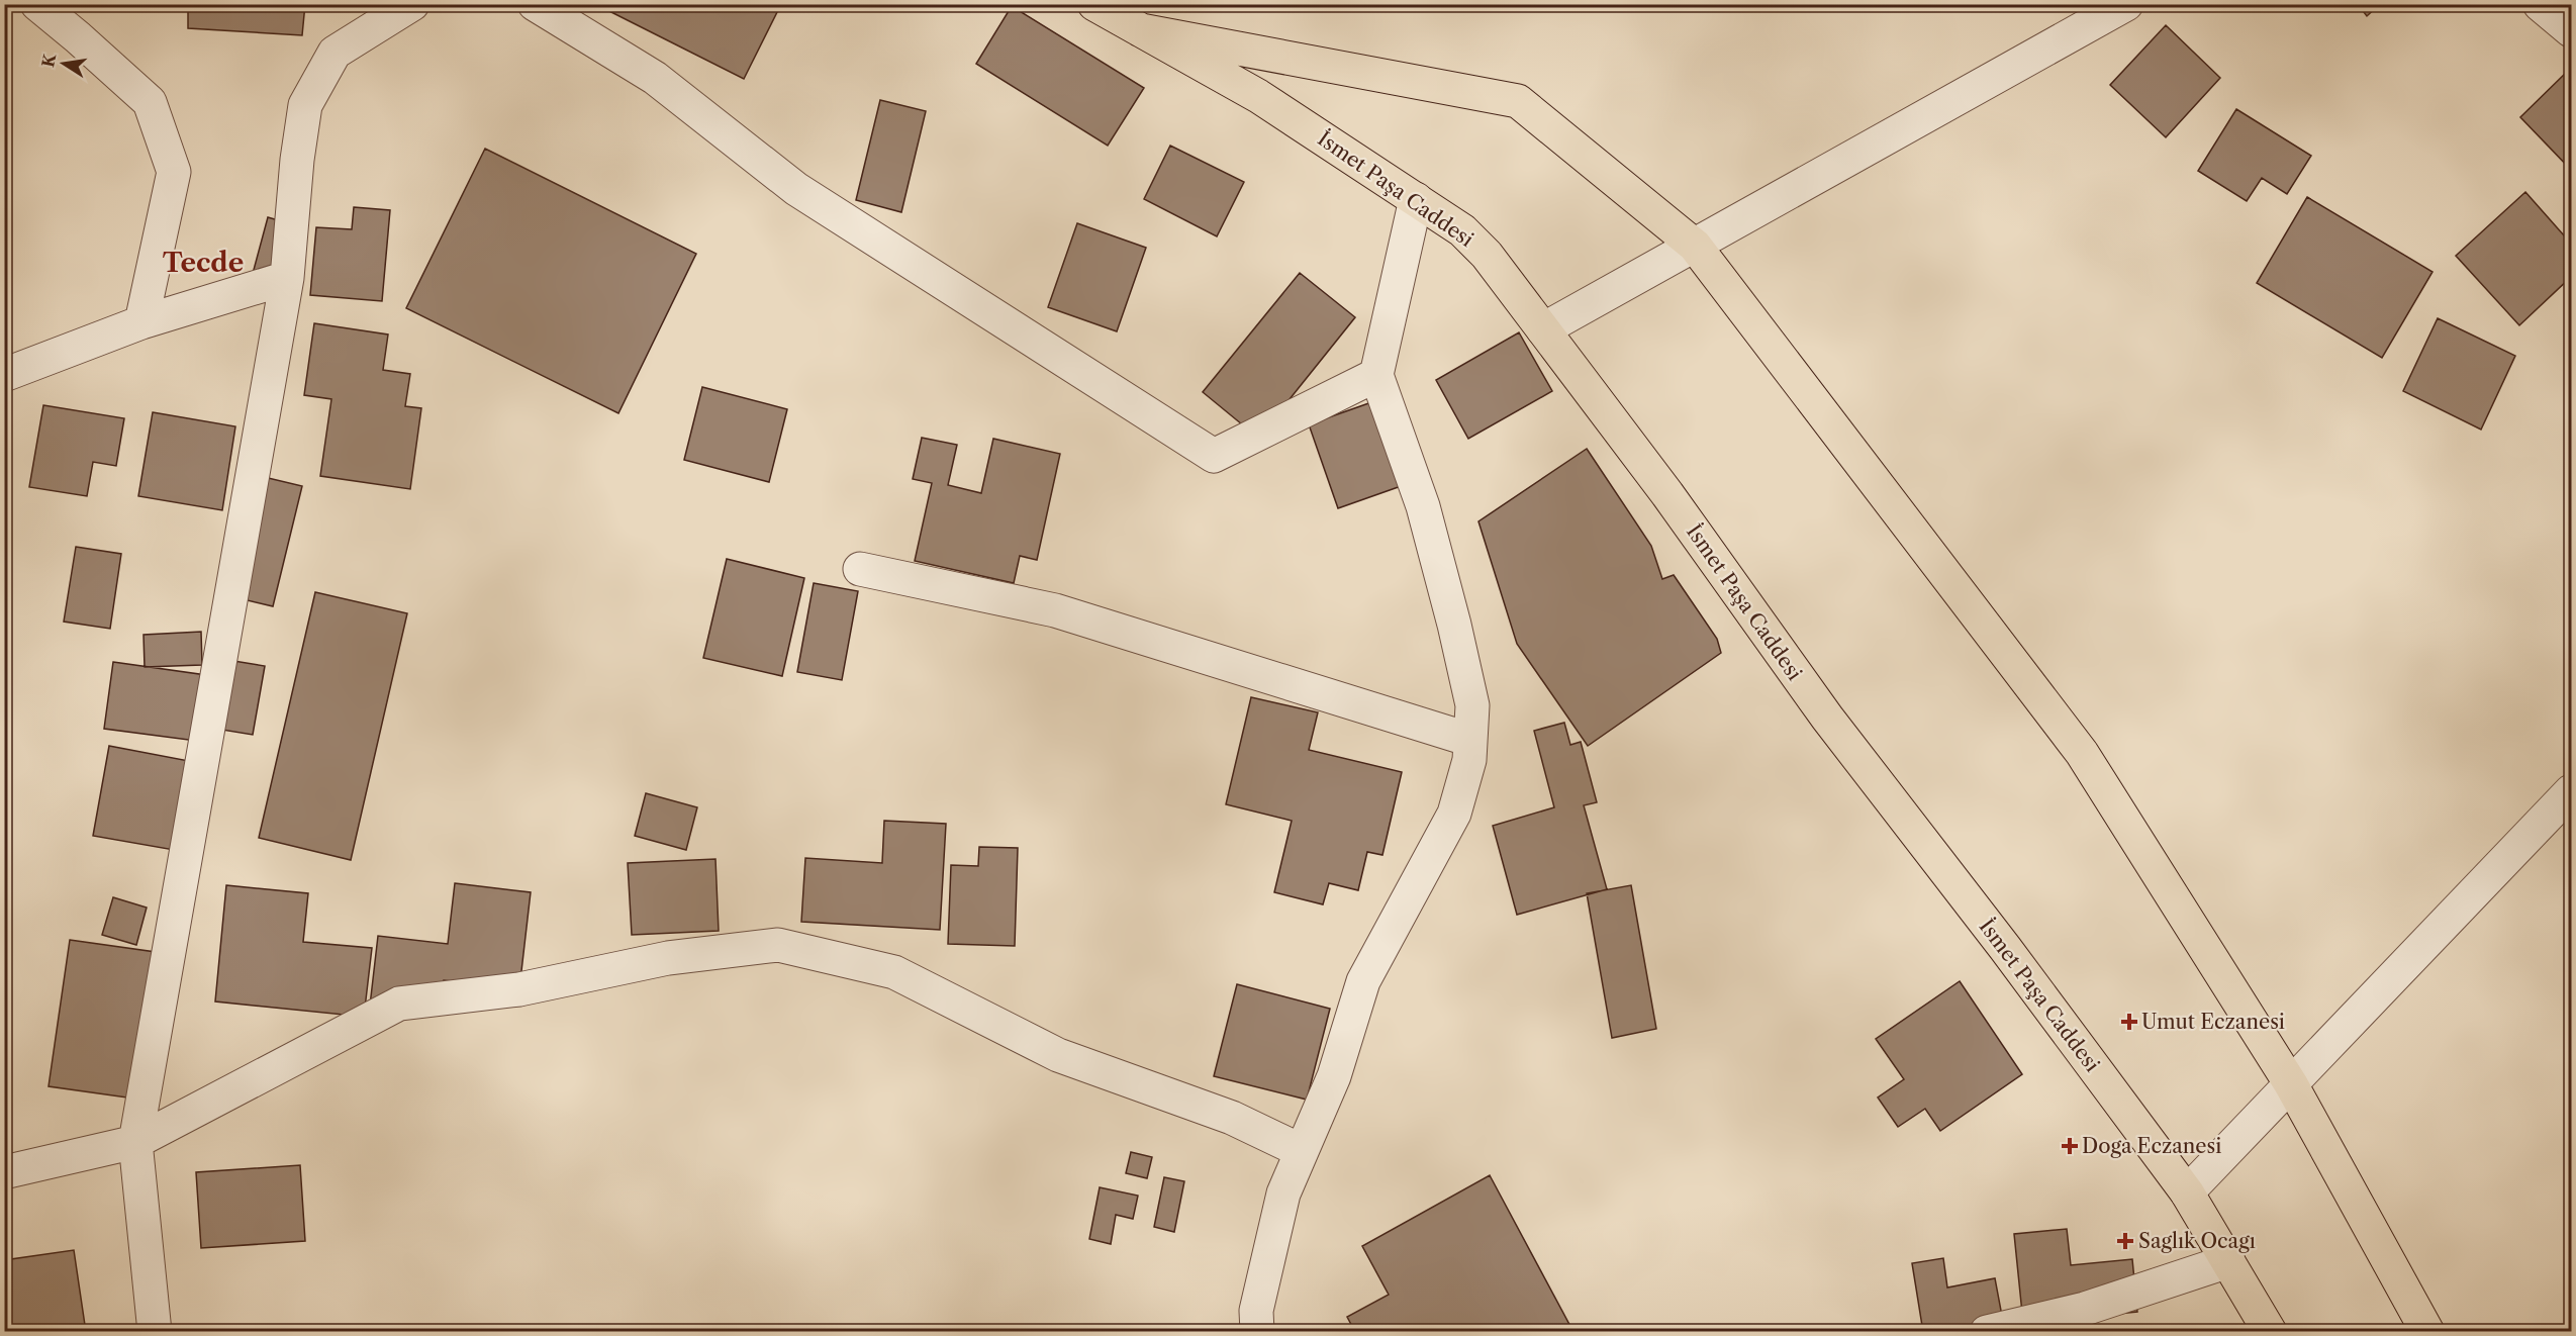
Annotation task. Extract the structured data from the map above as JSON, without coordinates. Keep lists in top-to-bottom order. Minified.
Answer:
{"streets":{"main road":["İsmet Paşa Caddesi"]},"districts":["Tecde"],"places":{"health":["Umut Eczanesi","Doga Eczanesi","Saglık Ocagı"]},"north":"left"}
